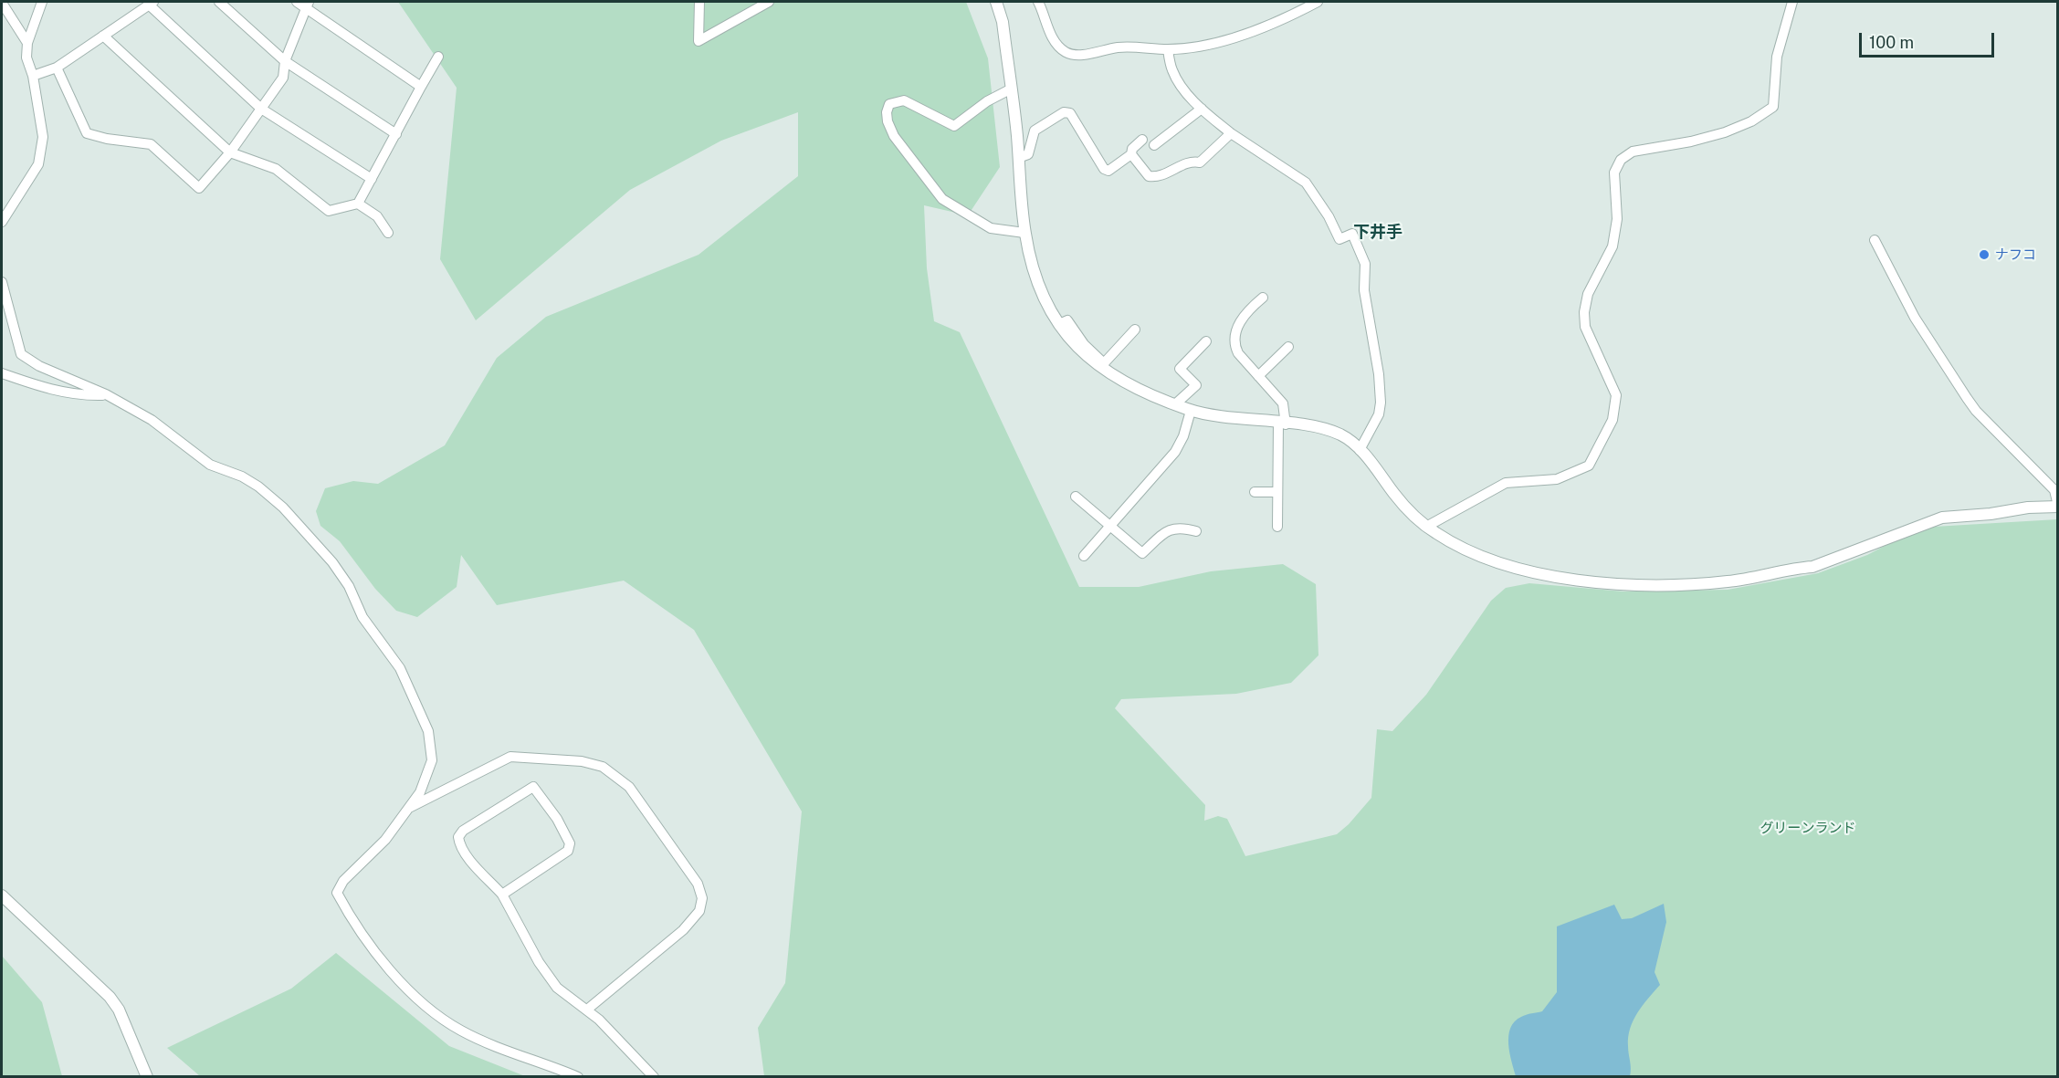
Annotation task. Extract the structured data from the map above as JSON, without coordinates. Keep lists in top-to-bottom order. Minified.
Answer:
{"districts":["下井手"],"parks":["グリーンランド"],"places":["ナフコ"],"scale_bar":"100 m"}
